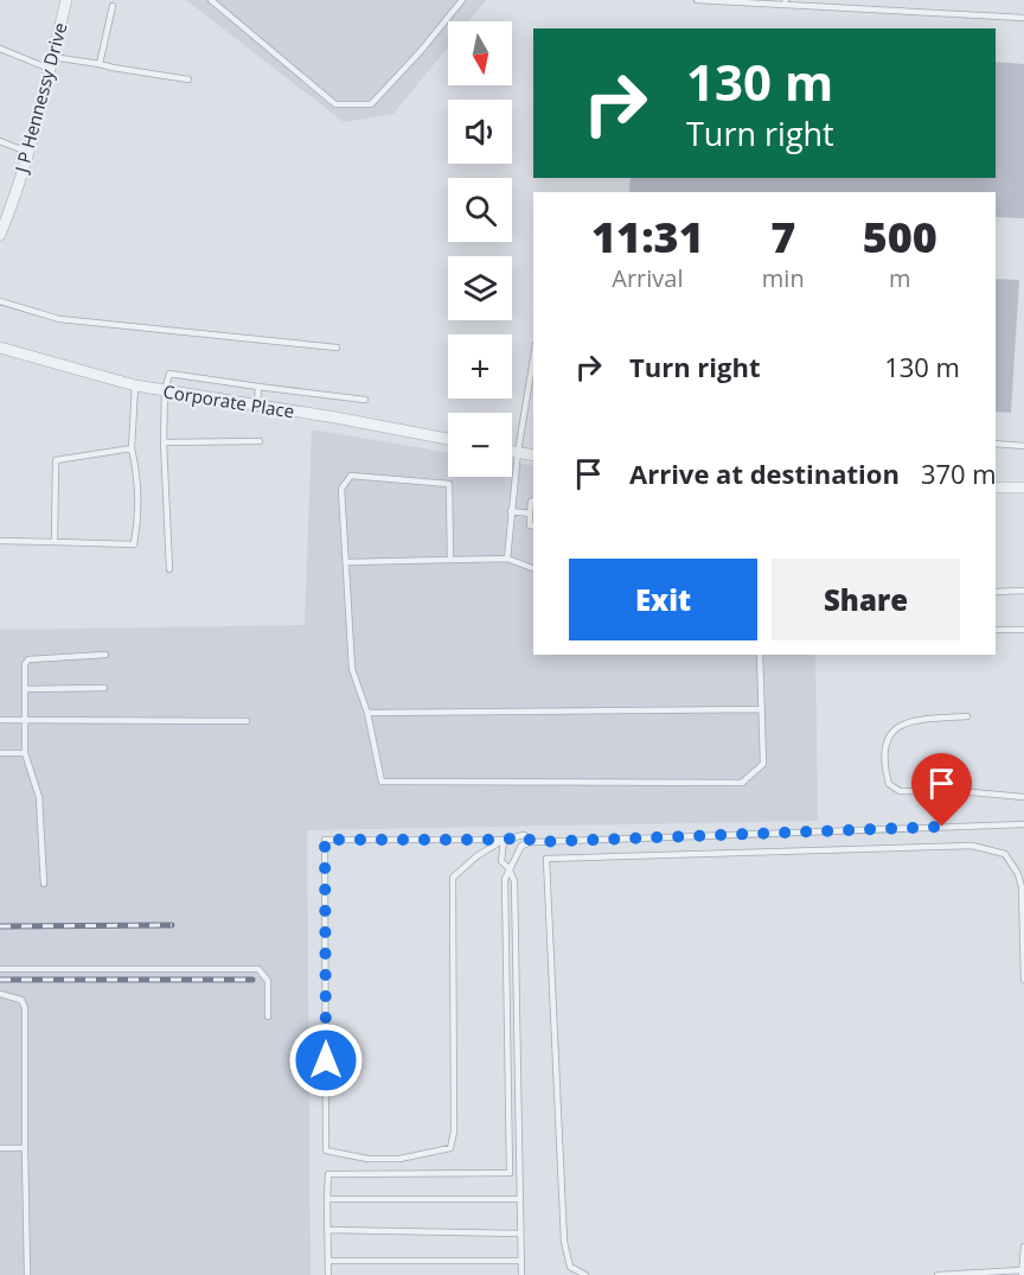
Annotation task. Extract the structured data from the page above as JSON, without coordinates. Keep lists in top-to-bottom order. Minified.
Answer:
{"streets":{"street":["J P Hennessy Drive","Corporate Place"]},"north":"bottom","page":{"map_buttons":["+","−"],"turn":["130 m","Turn right"],"eta":["11:31","Arrival","7","min","500","m"],"list":[{"name":"Turn right","value":"130 m"},{"name":"Arrive at destination","value":"370 m"}],"buttons":["Exit","Share"]}}
